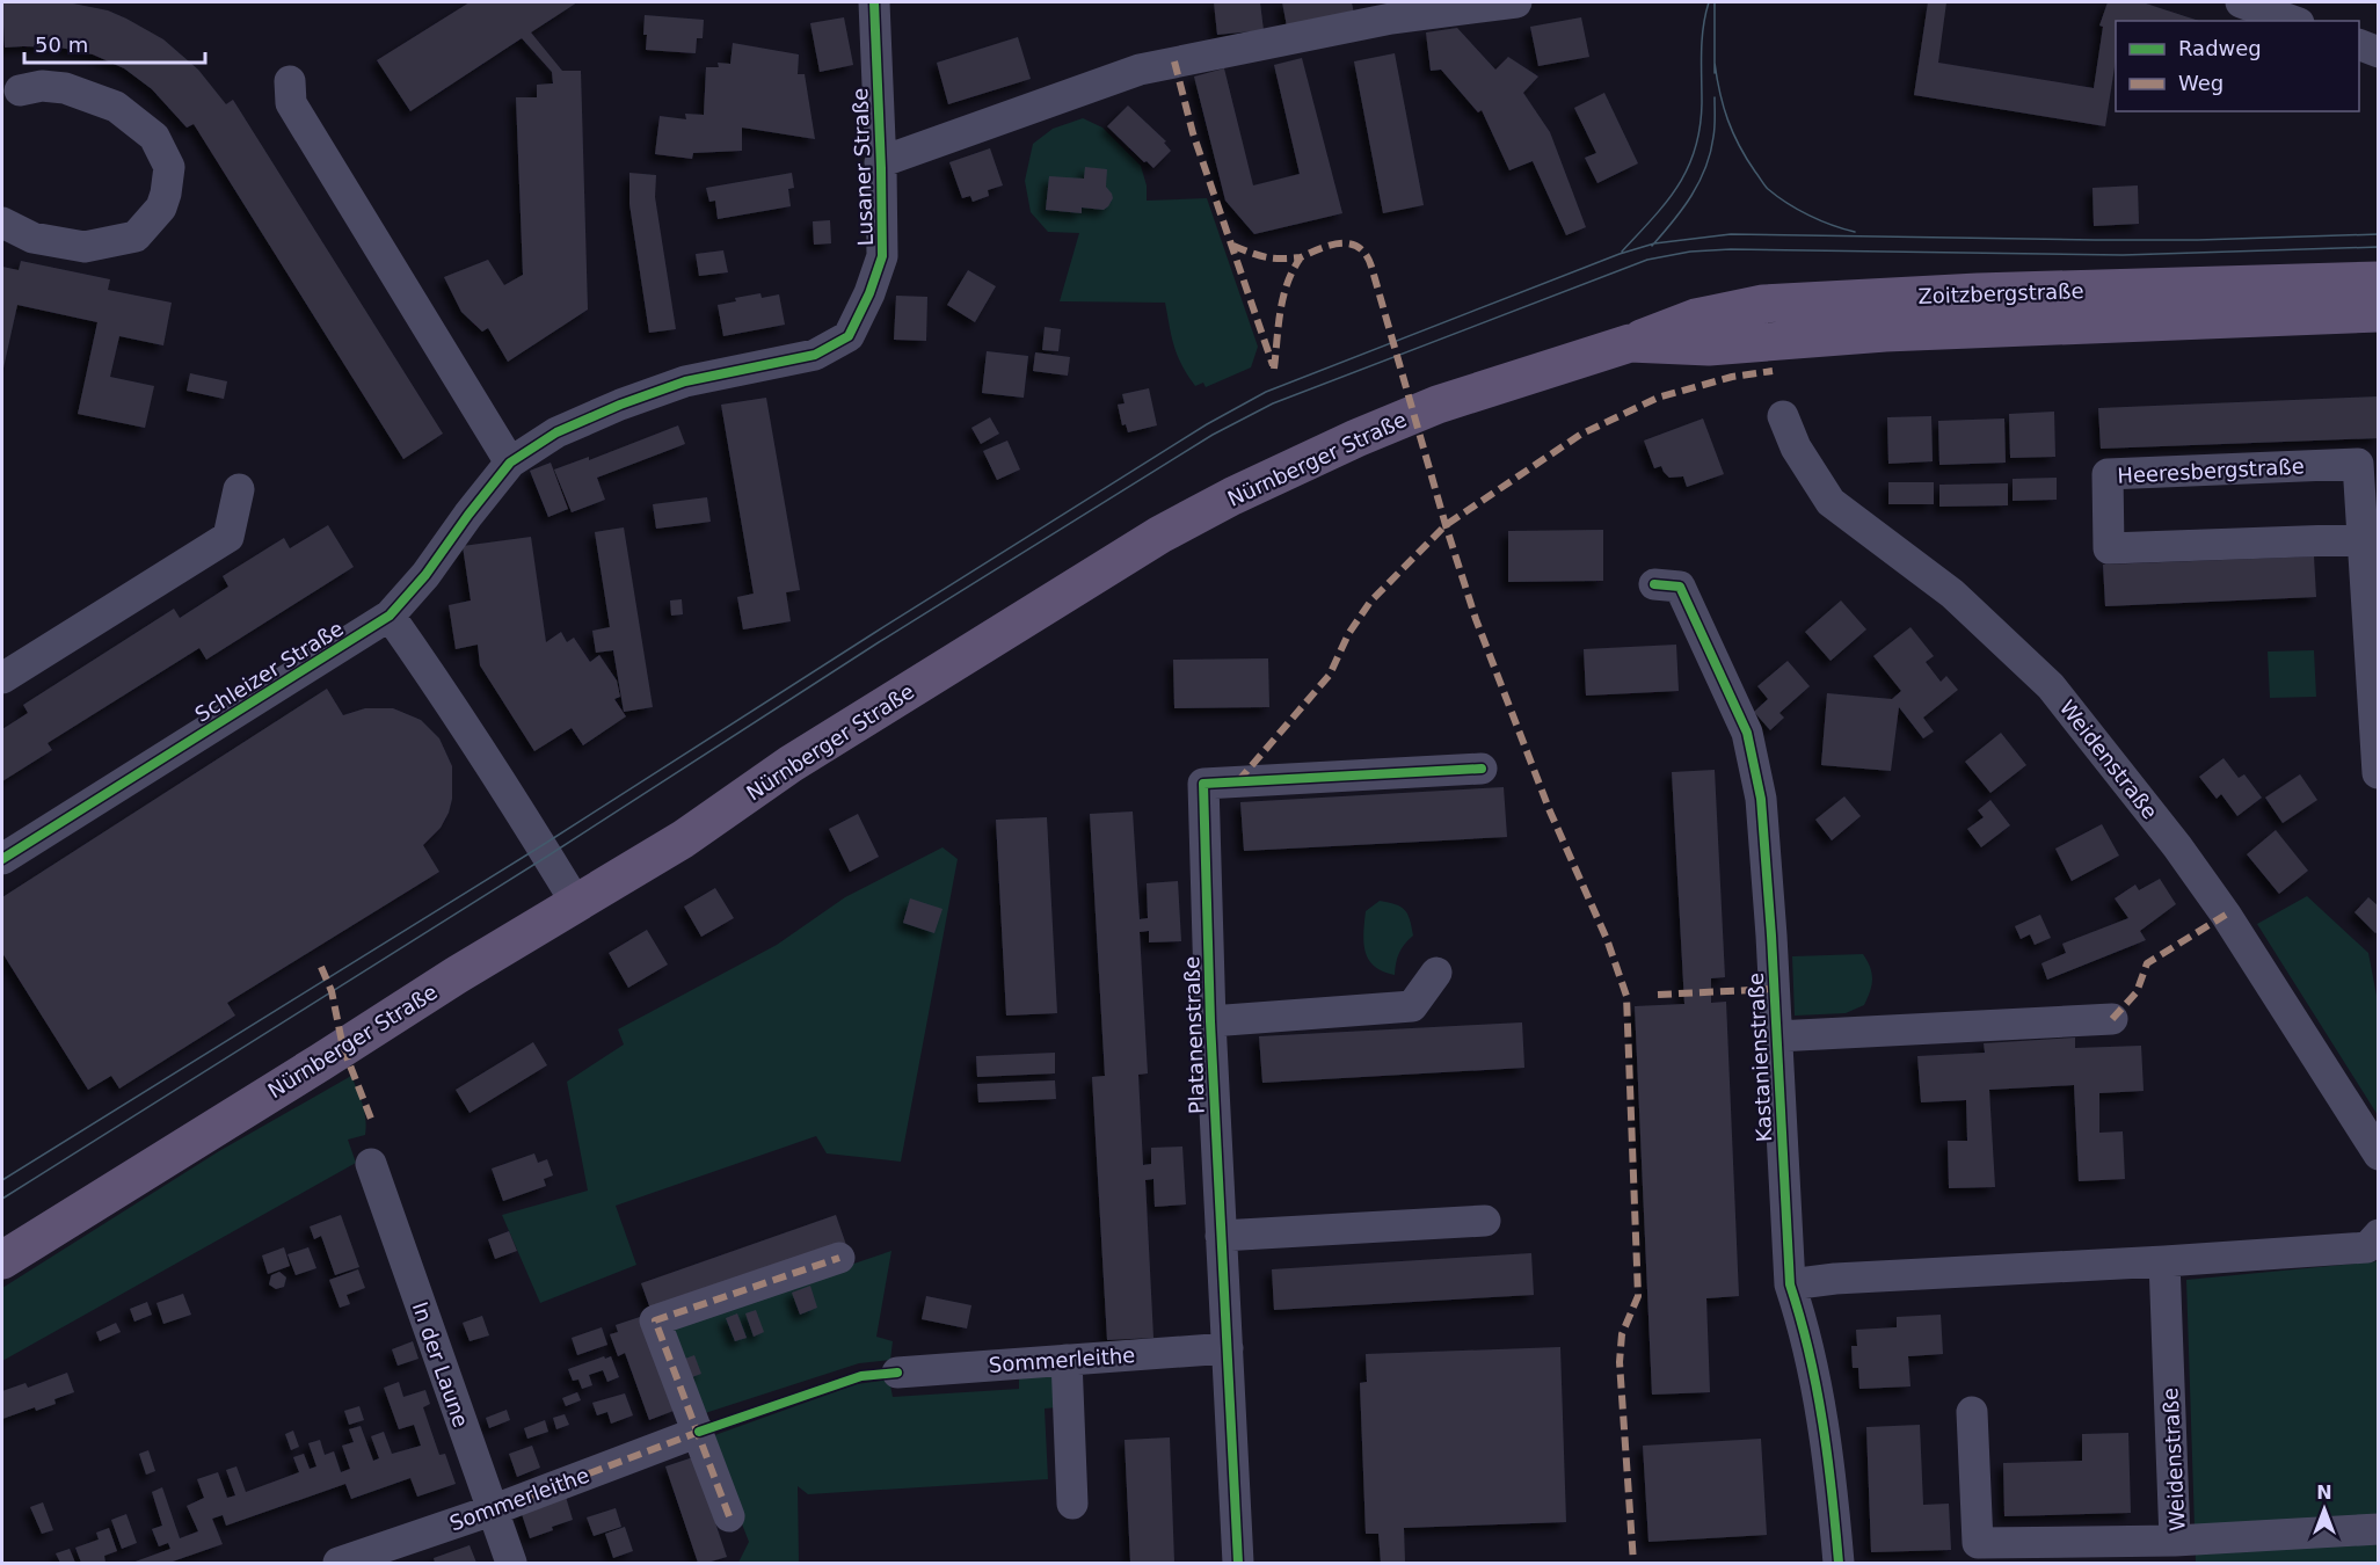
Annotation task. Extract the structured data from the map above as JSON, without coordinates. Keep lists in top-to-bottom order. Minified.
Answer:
{"streets":{"main road":["Zoitzbergstraße","Nürnberger Straße"],"street":["Lusaner Straße","Heeresbergstraße","Schleizer Straße","Weidenstraße","Platanenstraße","Kastanienstraße","Sommerleithe","In der Laune"]},"crossings":[["Lusaner Straße","Schleizer Straße"],["Zoitzbergstraße","Nürnberger Straße"],["Platanenstraße","Sommerleithe"],["Sommerleithe","In der Laune"]],"legend":["Radweg","Weg"],"scale_bar":"50 m","north":"top"}
